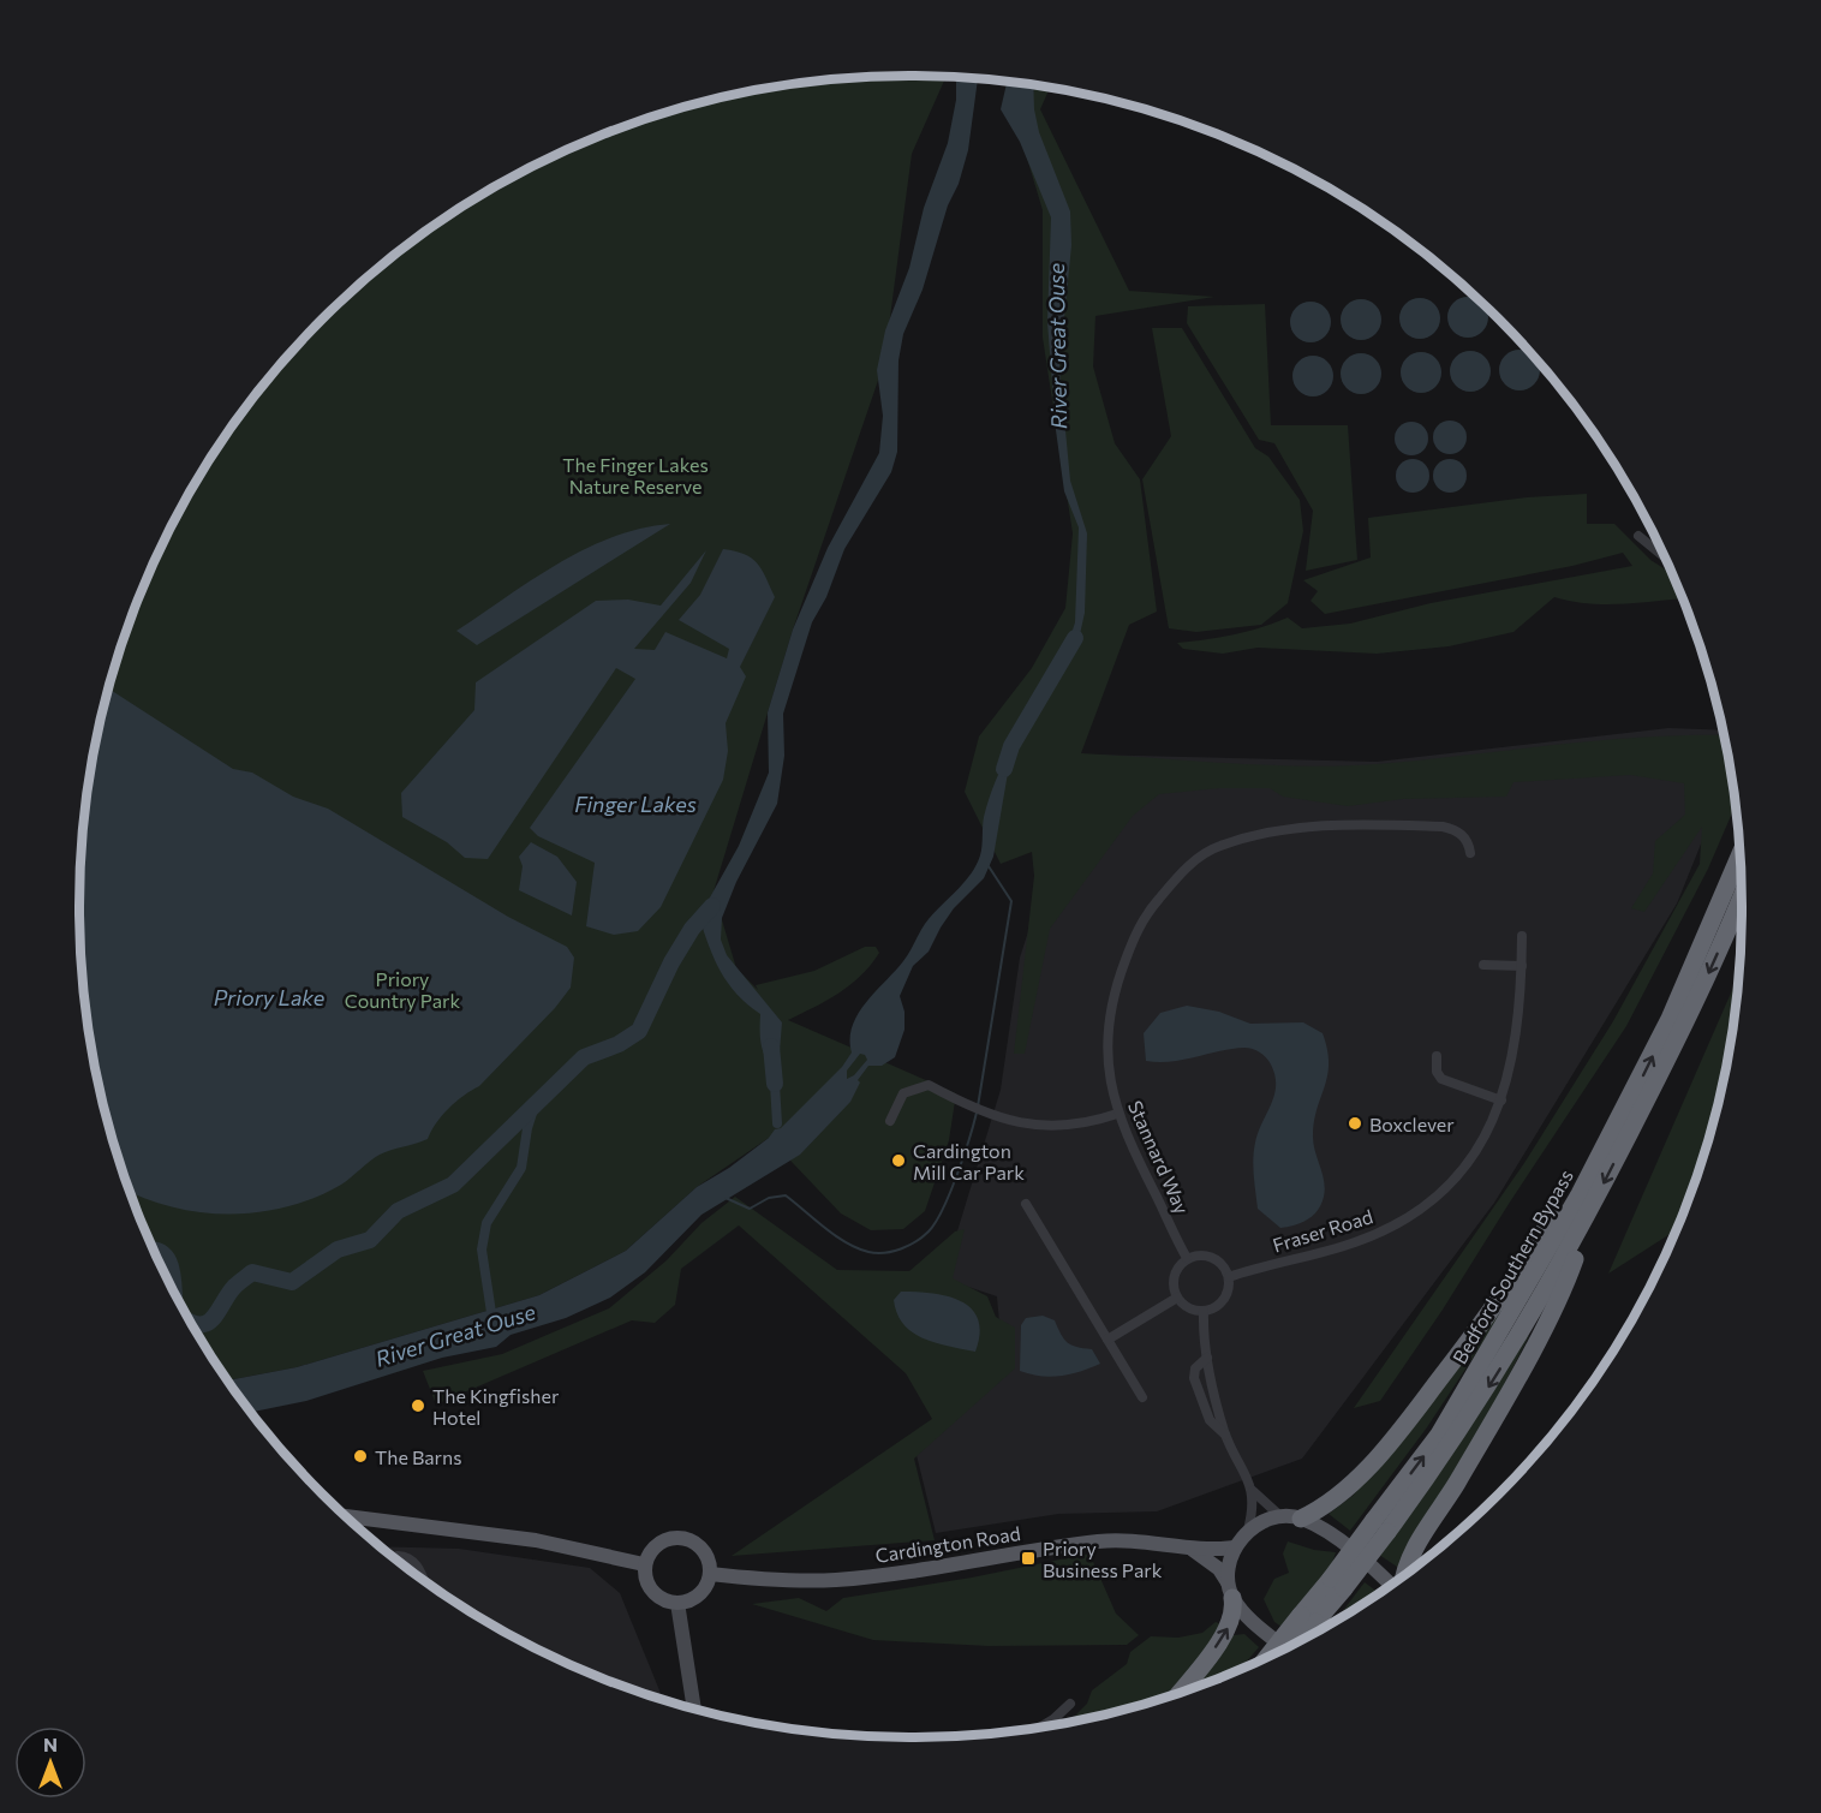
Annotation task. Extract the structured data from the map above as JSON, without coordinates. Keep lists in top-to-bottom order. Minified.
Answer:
{"streets":{"highway":["Bedford Southern Bypass"],"main road":["Cardington Road"],"street":["Stannard Way","Fraser Road"]},"crossings":[["Stannard Way","Fraser Road"]],"water":["River Great Ouse","Finger Lakes","Priory Lake"],"parks":["The Finger Lakes Nature Reserve","Priory Country Park"],"places":{"other":["Boxclever","Cardington Mill Car Park","The Kingfisher Hotel","The Barns"],"transit":["Priory Business Park"]},"north":"top"}
